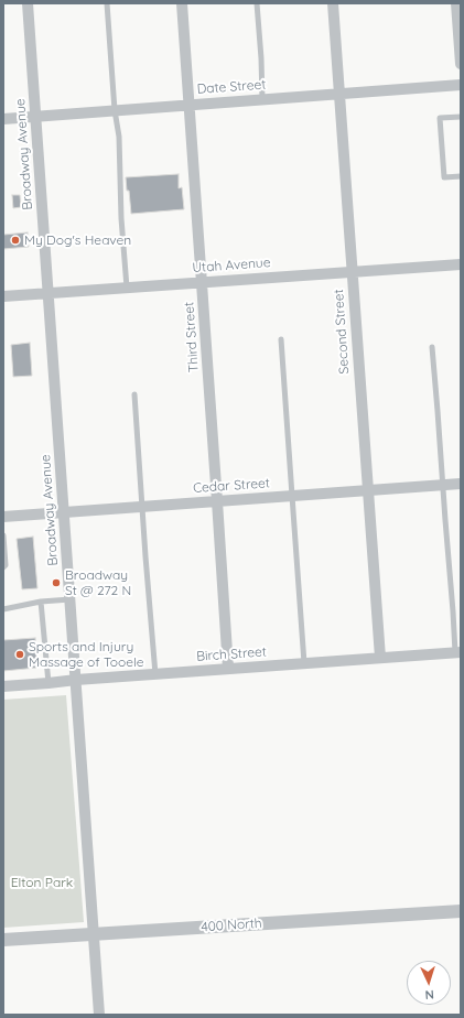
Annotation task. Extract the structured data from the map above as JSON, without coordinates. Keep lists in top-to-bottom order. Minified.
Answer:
{"streets":{"street":["Date Street","Broadway Avenue","Utah Avenue","Second Street","Third Street","Cedar Street","Birch Street","400 North"]},"crossings":[["Date Street","Broadway Avenue"],["Date Street","Second Street"],["Date Street","Third Street"],["Broadway Avenue","Utah Avenue"],["Broadway Avenue","Cedar Street"],["Broadway Avenue","Birch Street"],["Broadway Avenue","400 North"],["Utah Avenue","Second Street"],["Utah Avenue","Third Street"],["Second Street","Cedar Street"],["Second Street","Birch Street"],["Third Street","Cedar Street"],["Third Street","Birch Street"]],"parks":["Elton Park"],"places":["My Dog's Heaven","Broadway St @ 272 N","Sports and Injury Massage of Tooele"],"north":"bottom"}
